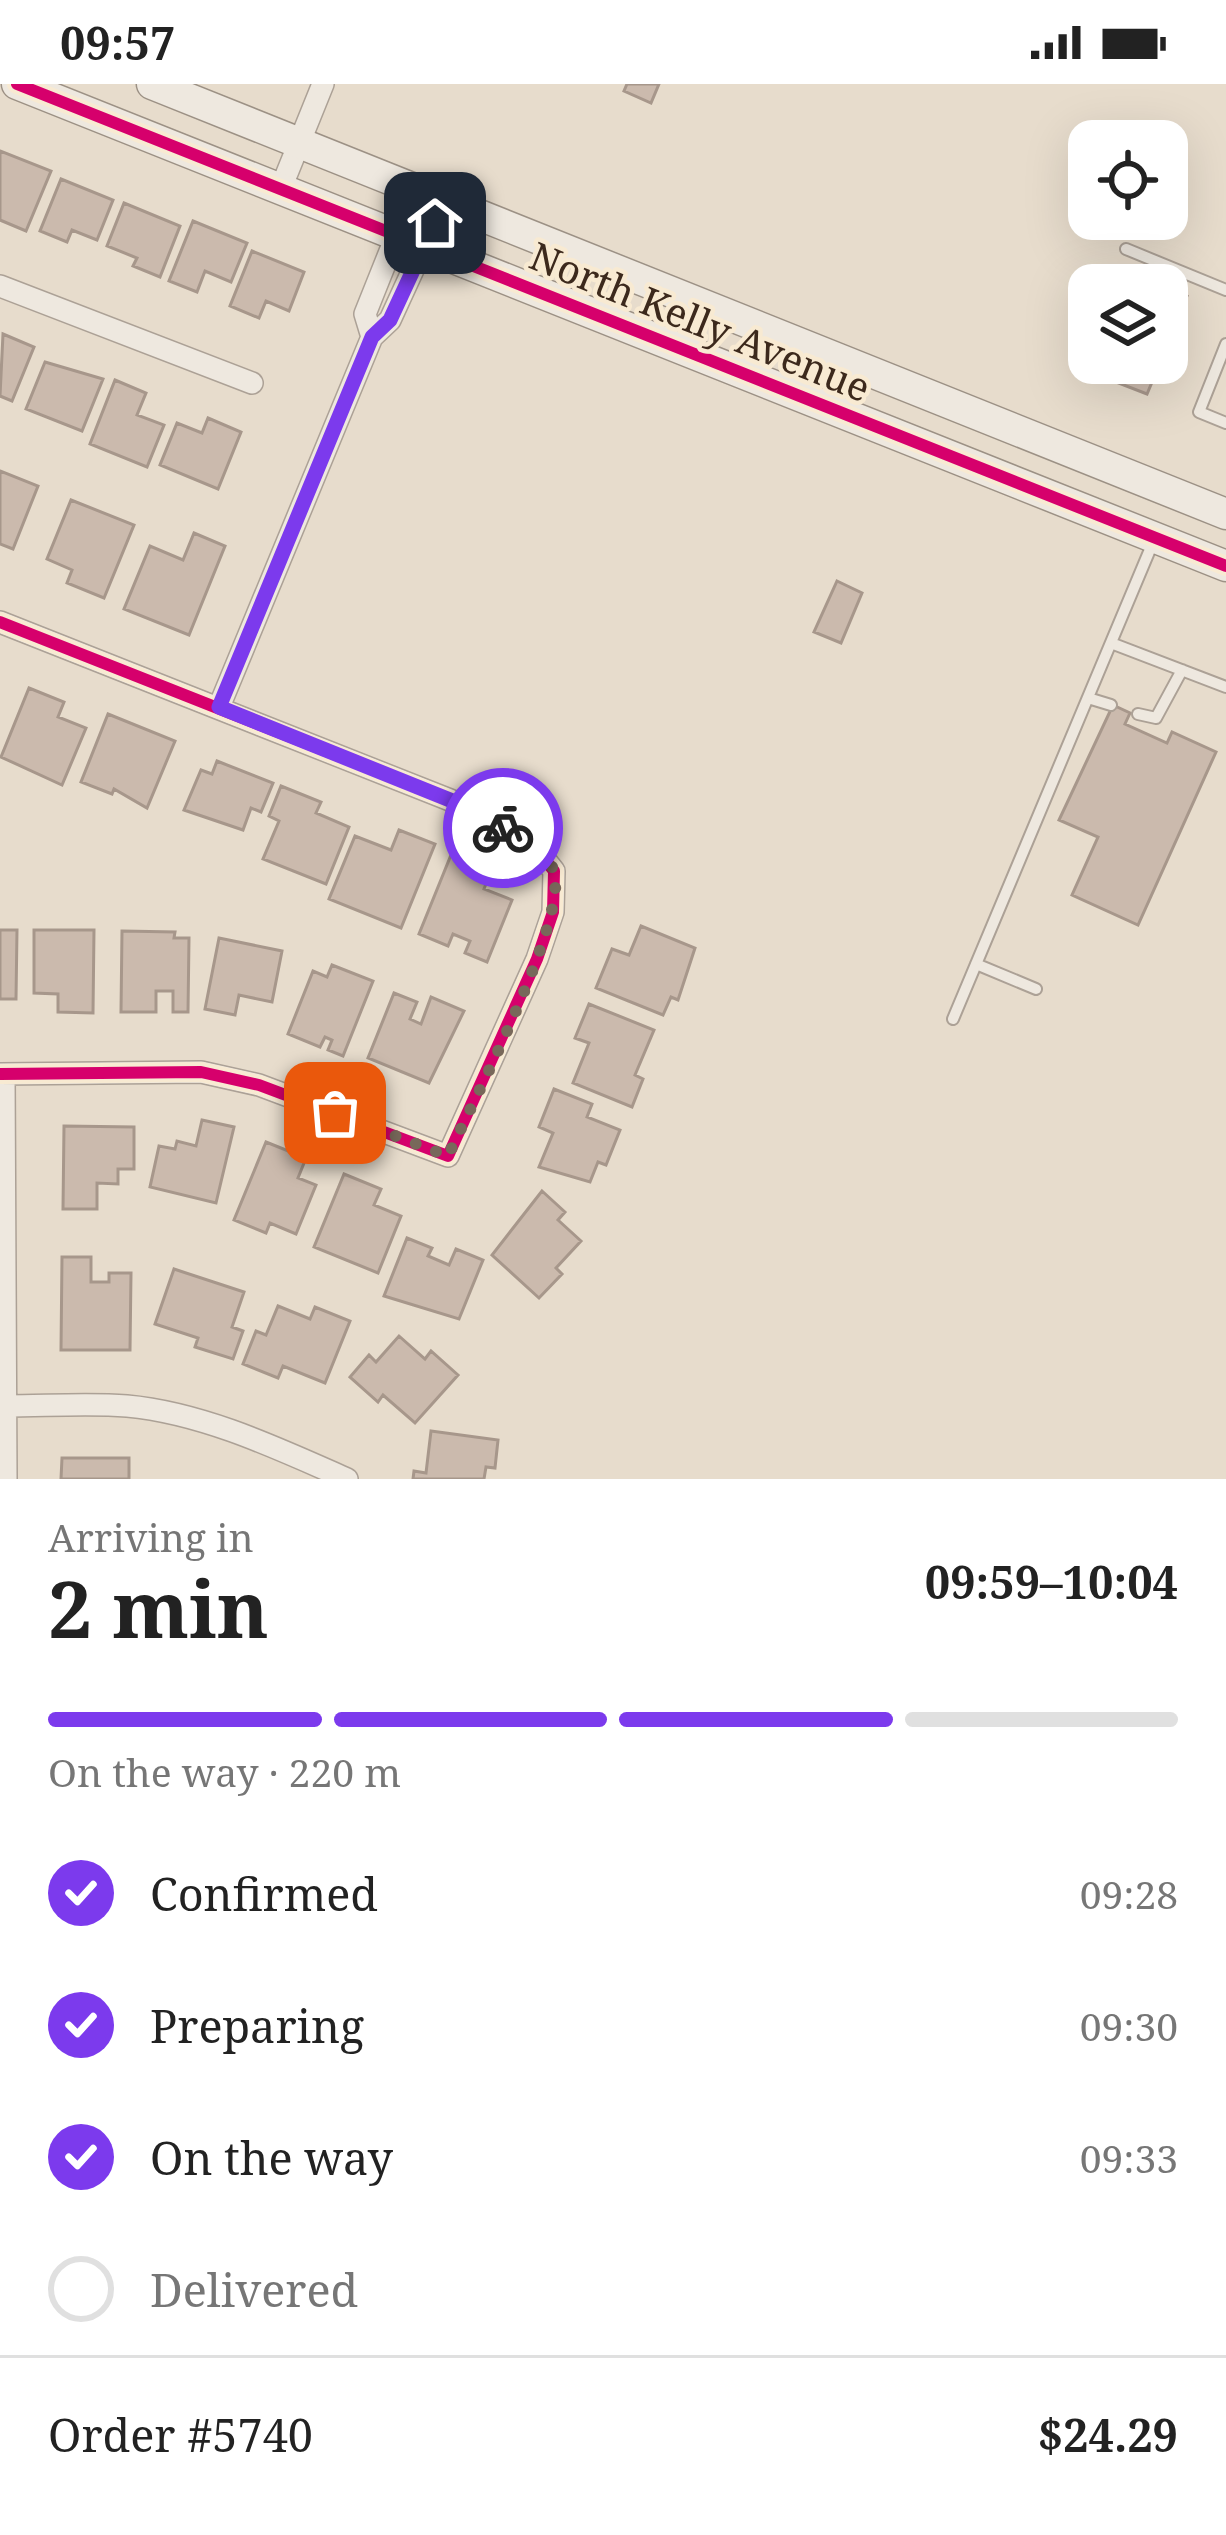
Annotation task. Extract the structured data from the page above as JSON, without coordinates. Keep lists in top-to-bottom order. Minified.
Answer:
{"streets":{"street":["North Kelly Avenue"]},"page":{"status":"09:57","heading":["2 min","Arriving in","09:59–10:04"],"panel":["Order #5740","$24.29"],"bar":"On the way · 220 m","list":[["Confirmed","09:28"],["Preparing","09:30"],["On the way","09:33"],"Delivered"]}}
